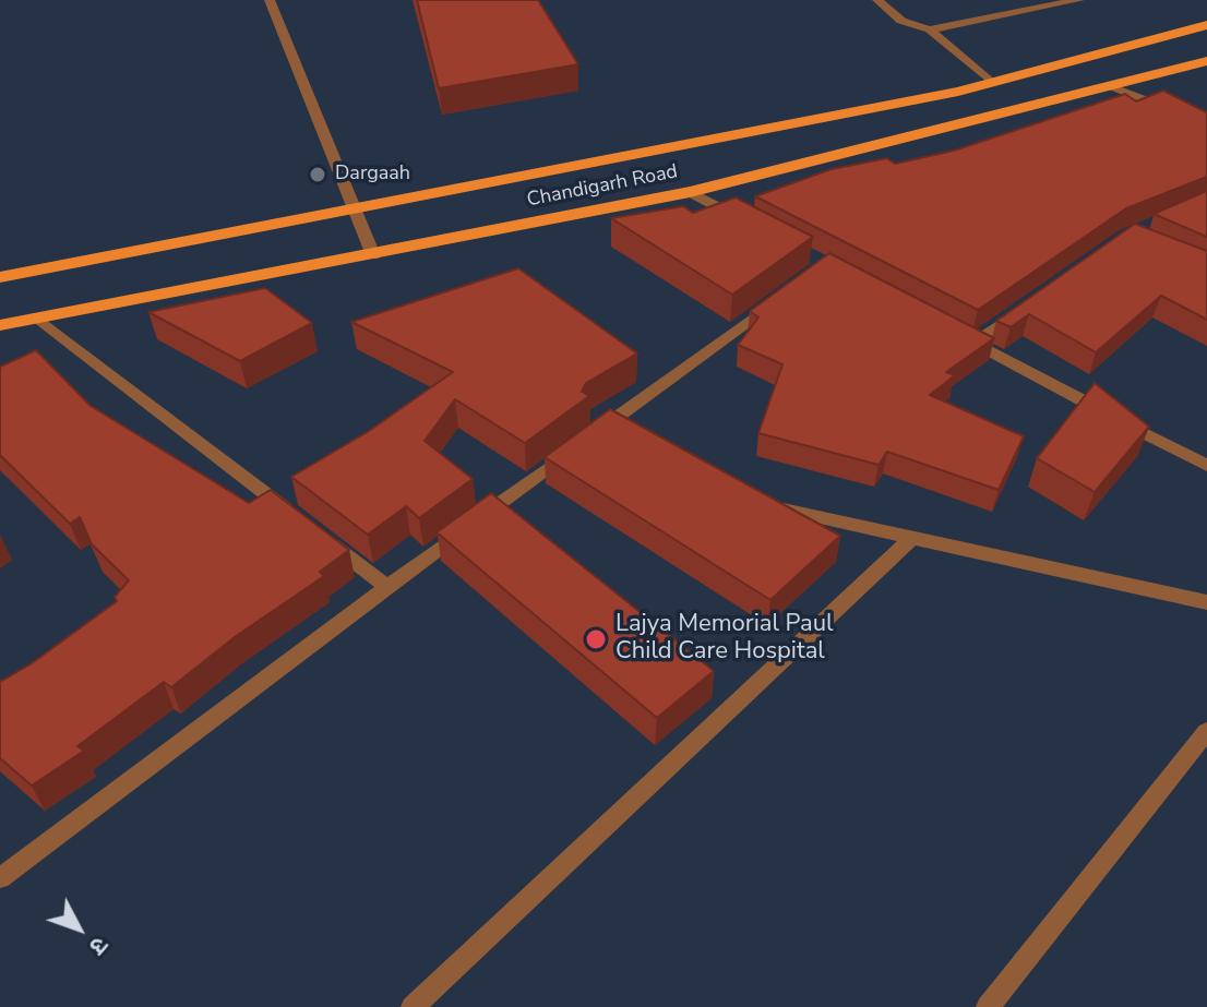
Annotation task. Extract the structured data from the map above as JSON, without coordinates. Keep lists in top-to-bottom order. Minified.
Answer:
{"streets":{"main road":["Chandigarh Road"]},"places":["Dargaah","Lajya Memorial Paul Child Care Hospital"],"north":"bottom right"}
